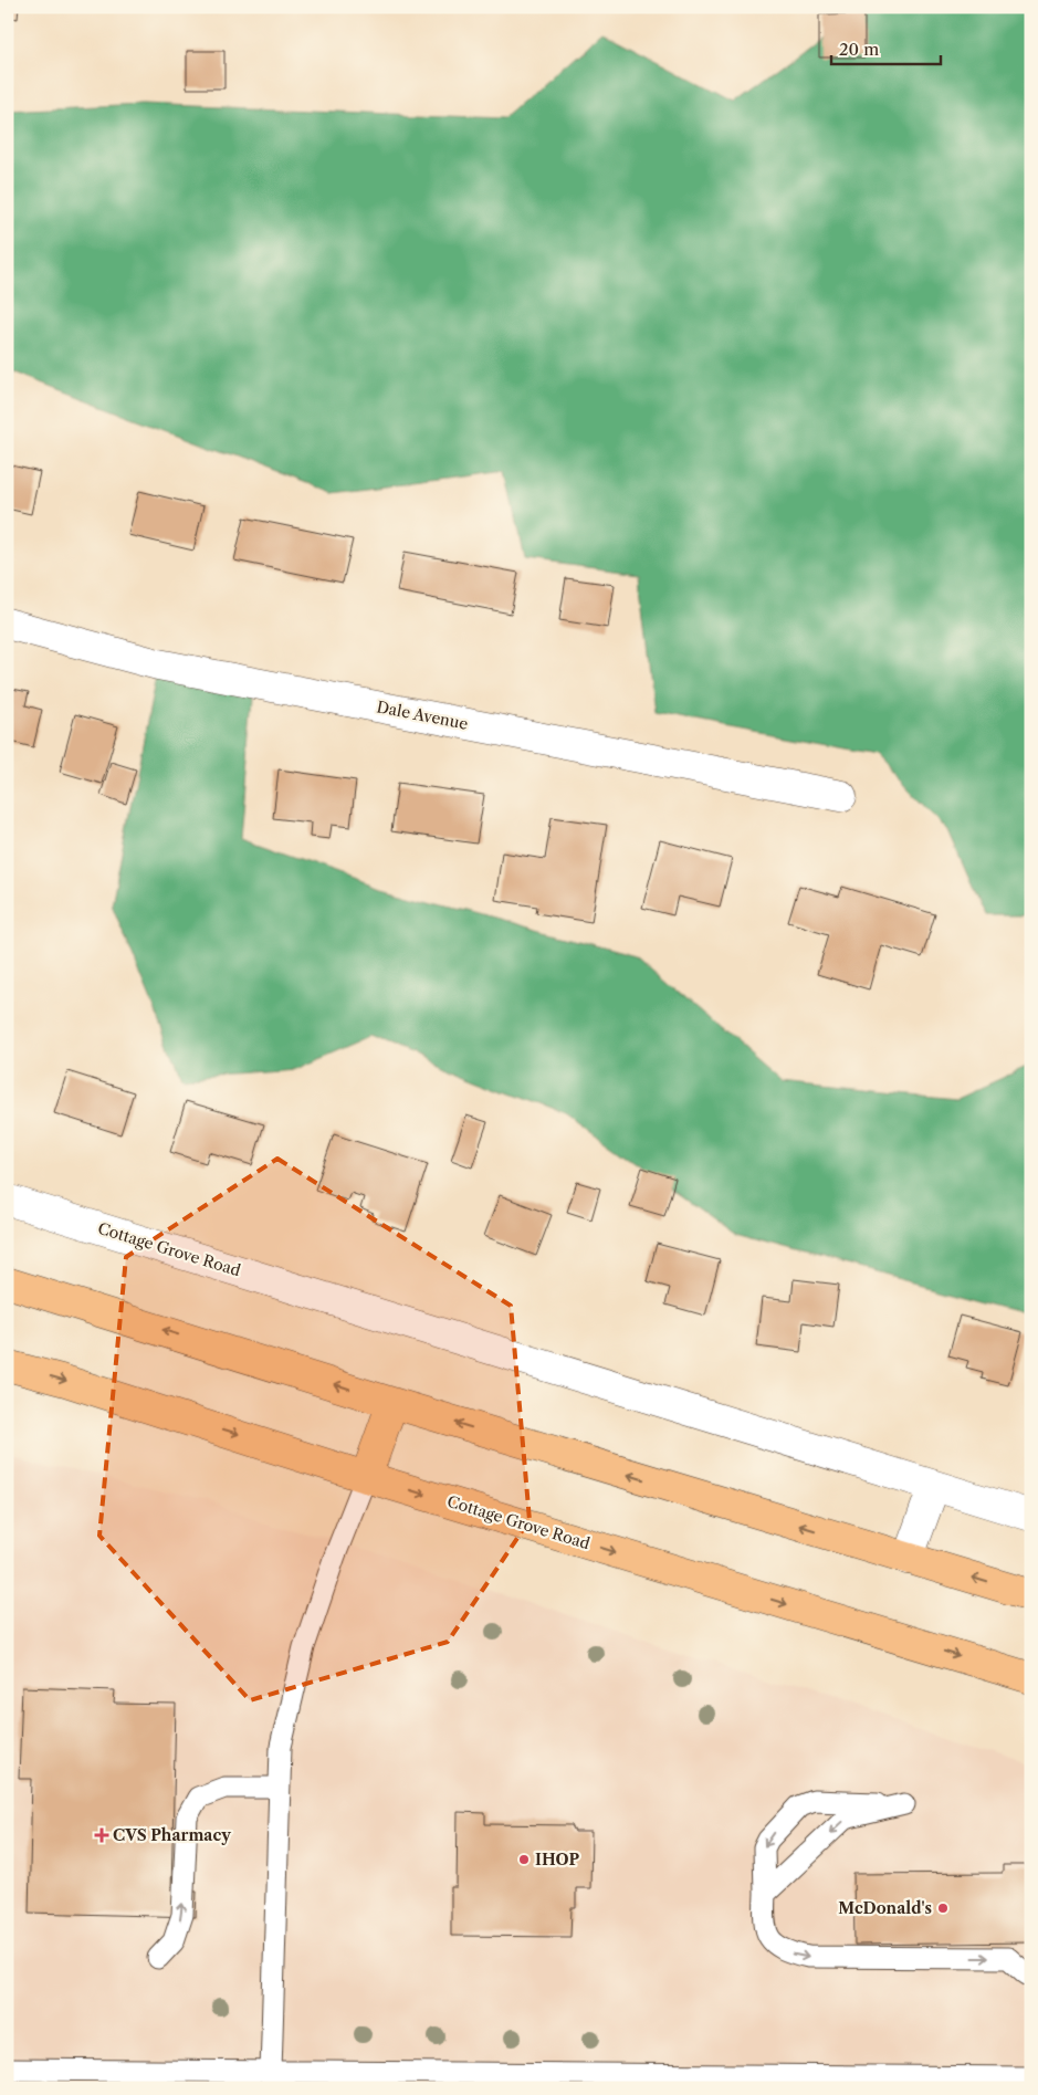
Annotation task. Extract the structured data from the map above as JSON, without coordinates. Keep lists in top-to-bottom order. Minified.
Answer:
{"streets":{"main road":["Cottage Grove Road"],"street":["Dale Avenue"]},"places":{"health":["CVS Pharmacy"],"other":["IHOP","McDonald's"]},"scale_bar":"20 m"}
